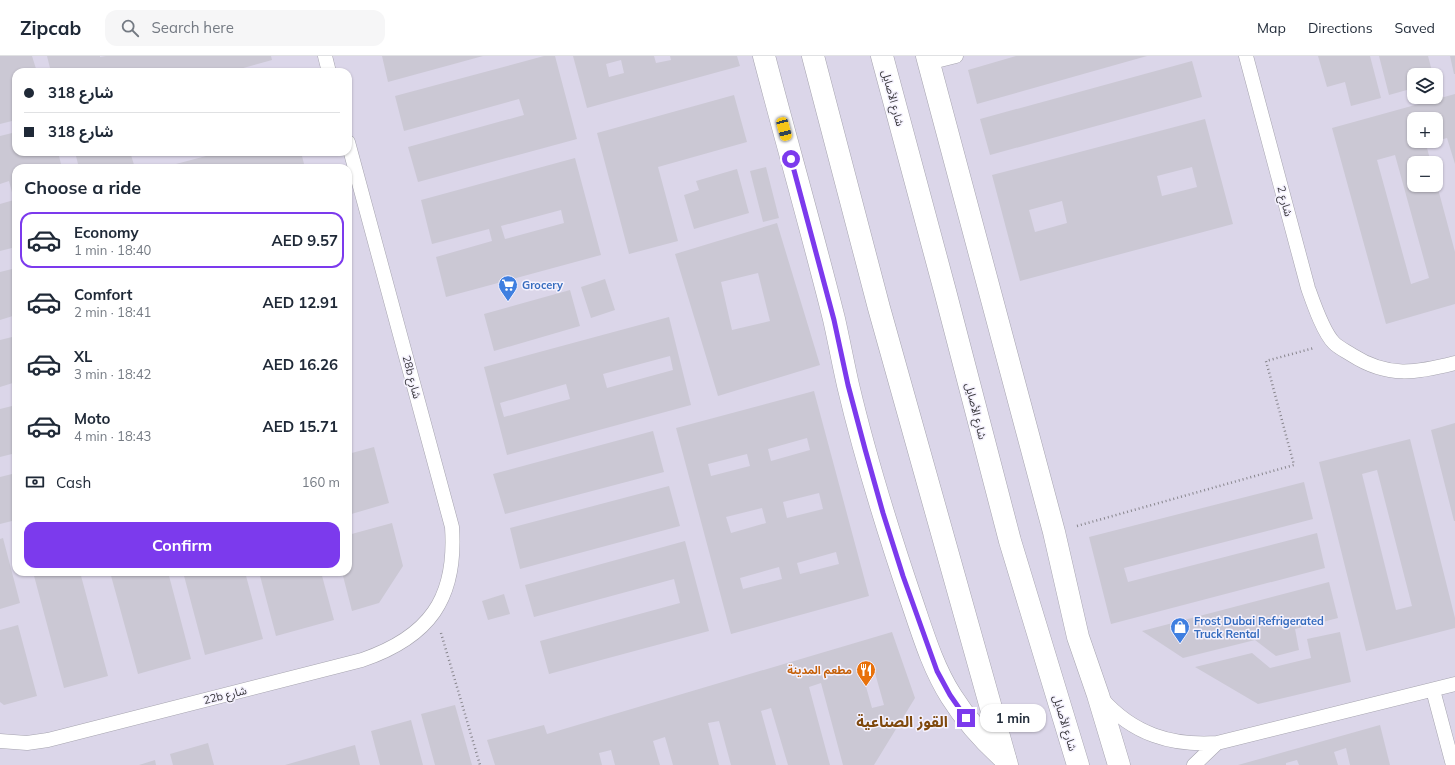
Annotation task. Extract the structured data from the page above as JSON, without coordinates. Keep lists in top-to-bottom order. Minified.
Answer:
{"streets":{"street":["شارع الأصايل"],"lane":["شارع 2","28b شارع","22b شارع"]},"crossings":[["28b شارع","22b شارع"]],"districts":["القوز الصناعية"],"places":{"supermarket":["Grocery"],"shop":["Frost Dubai Refrigerated Truck Rental"],"restaurant":["مطعم المدينة"]},"page":{"header":"Zipcab","search":"Search here","nav":["Map","Directions","Saved"],"map_buttons":["+","−"],"banner":["شارع 318","شارع 318"],"heading":"Choose a ride","list":[{"name":"Economy","note":"1 min · 18:40","value":"AED 9.57"},{"name":"Comfort","note":"2 min · 18:41","value":"AED 12.91"},{"name":"XL","note":"3 min · 18:42","value":"AED 16.26"},{"name":"Moto","note":"4 min · 18:43","value":"AED 15.71"}],"pay":["Cash","160 m"],"buttons":"Confirm","bubble":"1 min"}}
